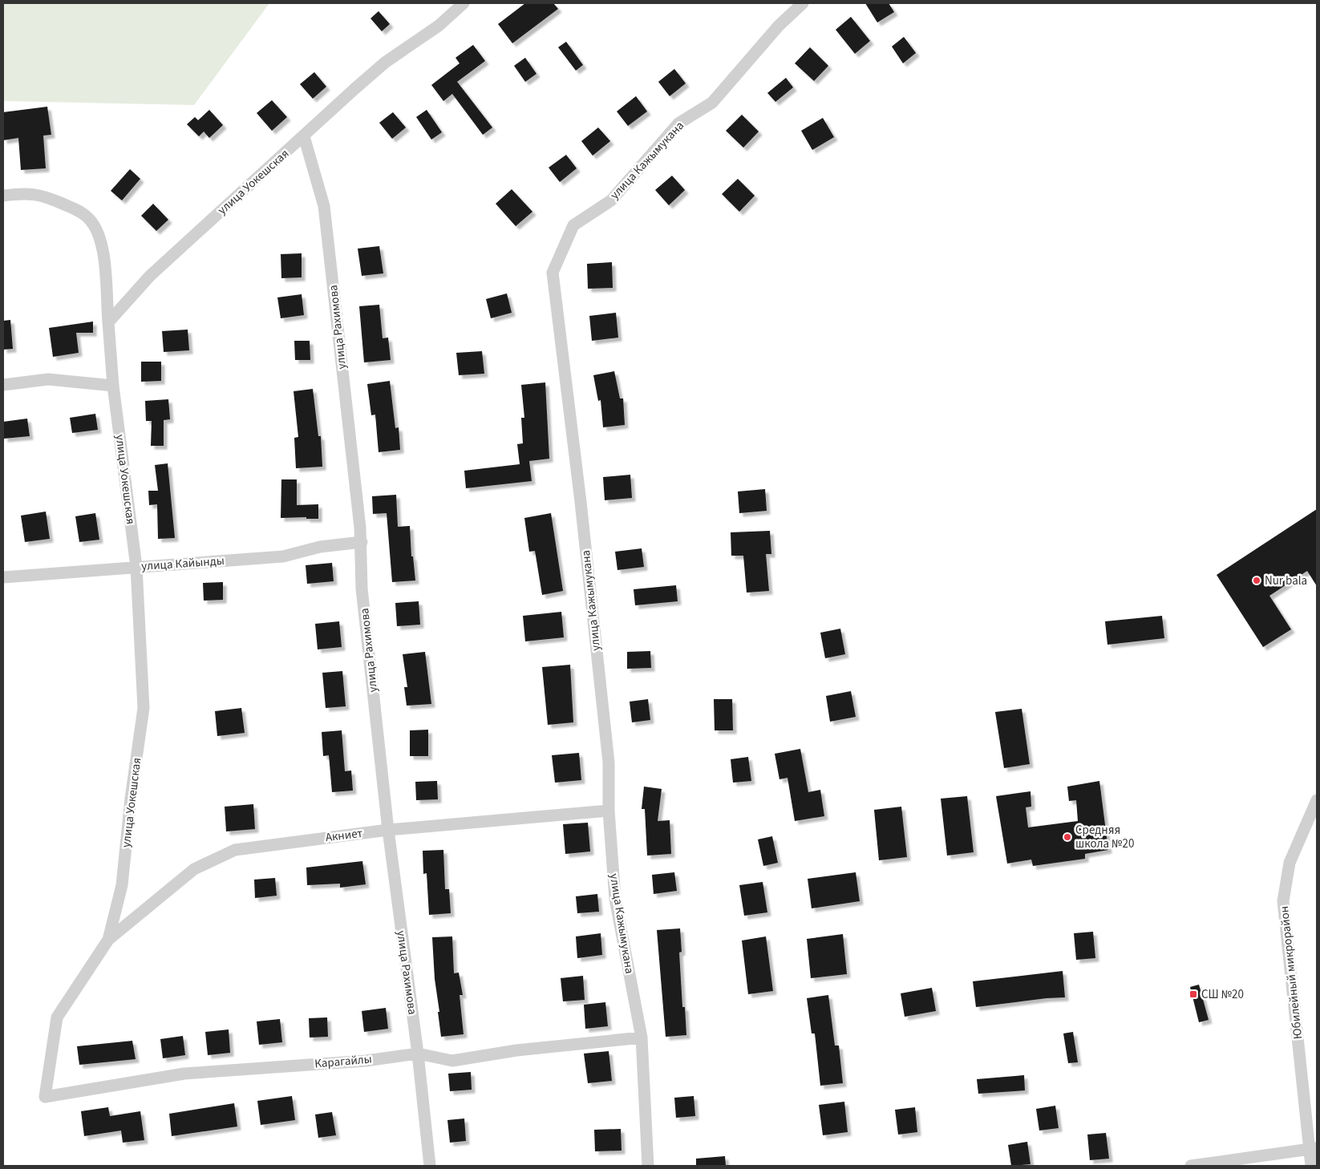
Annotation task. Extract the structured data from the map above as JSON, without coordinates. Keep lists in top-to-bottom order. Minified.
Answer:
{"streets":{"street":["улица Кажымукана","улица Уокешская","улица Рахимова","улица Кайынды","Акниет","Юбилейный микрорайон","Карагайлы"]},"crossings":[["улица Кажымукана","Акниет"],["улица Кажымукана","Карагайлы"],["улица Уокешская","улица Рахимова"],["улица Уокешская","улица Кайынды"],["улица Уокешская","Акниет"],["улица Уокешская","Карагайлы"],["улица Рахимова","улица Кайынды"],["улица Рахимова","Акниет"],["улица Рахимова","Карагайлы"]],"places":{"other":["Nur bala","Средняя школа №20"],"transit":["СШ №20"]}}
